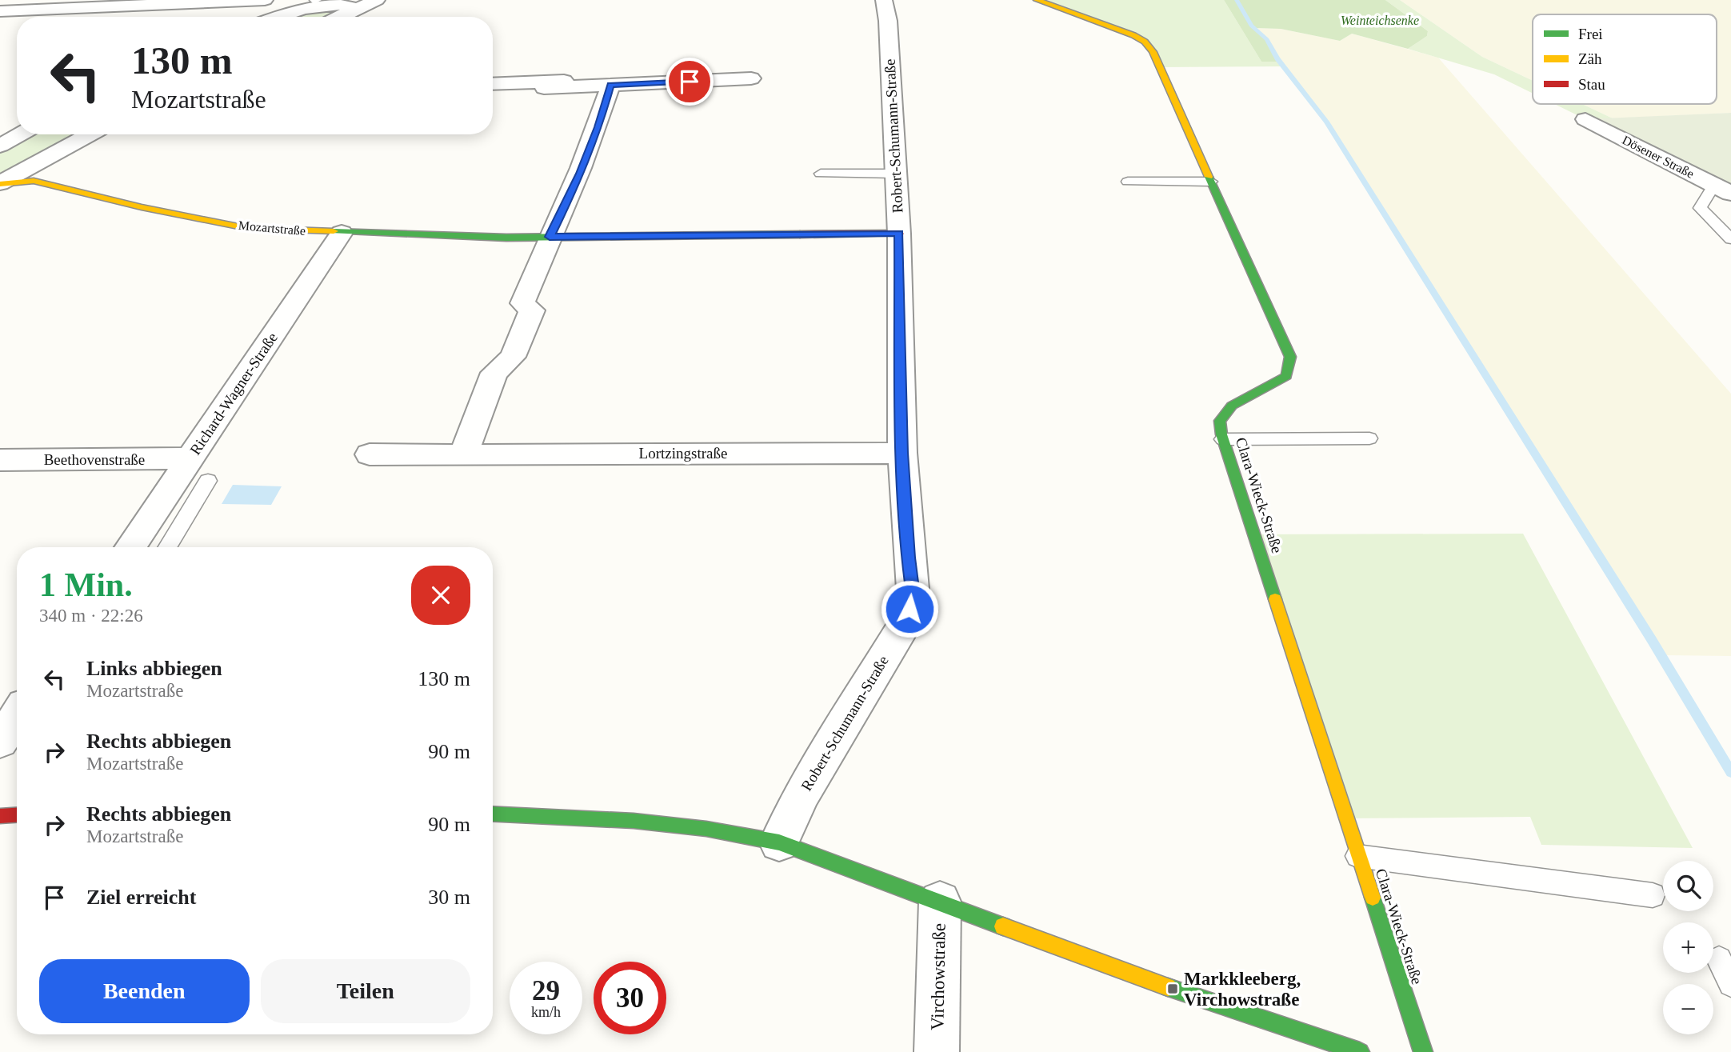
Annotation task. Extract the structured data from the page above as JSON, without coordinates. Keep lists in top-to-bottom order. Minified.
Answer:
{"streets":{"street":["Robert-Schumann-Straße","Dösener Straße","Mozartstraße","Richard-Wagner-Straße","Lortzingstraße","Beethovenstraße","Clara-Wieck-Straße","Virchowstraße"]},"crossings":[["Robert-Schumann-Straße","Mozartstraße"],["Robert-Schumann-Straße","Lortzingstraße"],["Mozartstraße","Richard-Wagner-Straße"],["Richard-Wagner-Straße","Beethovenstraße"]],"parks":["Weinteichsenke"],"places":{"transit":["Markkleeberg, Virchowstraße"]},"legend":["Frei","Zäh","Stau"],"page":{"turn":["130 m","Mozartstraße"],"heading":["1 Min.","340 m · 22:26"],"list":[{"name":"Links abbiegen","note":"Mozartstraße","value":"130 m"},{"name":"Rechts abbiegen","note":"Mozartstraße","value":"90 m"},{"name":"Rechts abbiegen","note":"Mozartstraße","value":"90 m"},{"name":"Ziel erreicht","value":"30 m"}],"map_buttons":["+","−"],"buttons":["Beenden","Teilen"],"speed":"29 km/h","limit":"30"}}
